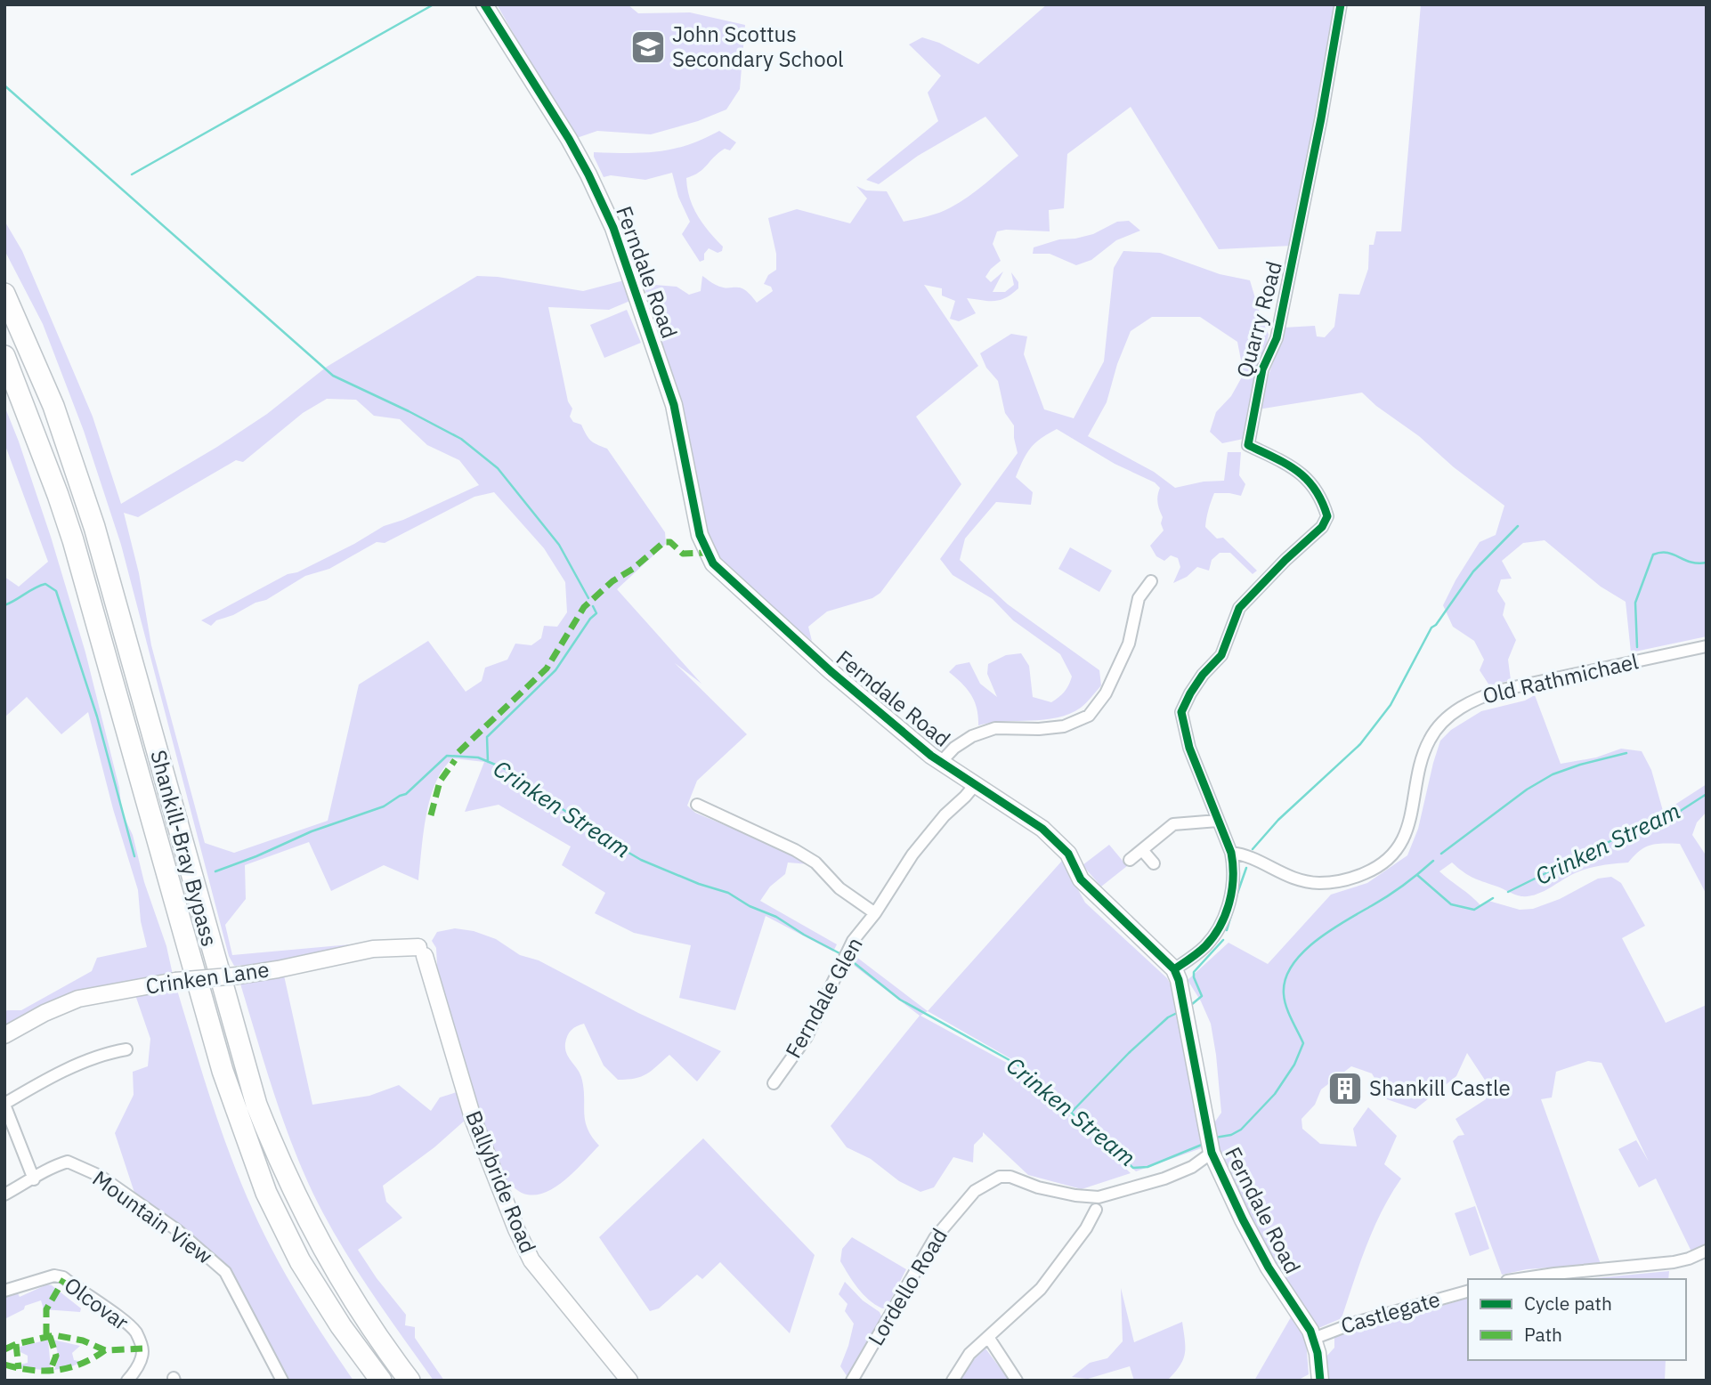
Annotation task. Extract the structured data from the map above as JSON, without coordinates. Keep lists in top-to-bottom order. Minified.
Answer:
{"streets":{"highway":["Shankill-Bray Bypass"],"street":["Ferndale Road","Quarry Road","Old Rathmichael","Crinken Lane","Ferndale Glen","Ballybride Road","Mountain View","Lordello Road","Olcovar","Castlegate"]},"crossings":[["Ferndale Road","Quarry Road"],["Ferndale Road","Ferndale Glen"],["Ferndale Road","Lordello Road"],["Ferndale Road","Castlegate"],["Quarry Road","Old Rathmichael"],["Crinken Lane","Ballybride Road"]],"water":["Crinken Stream"],"places":{"school or university":["John Scottus Secondary School"],"building":["Shankill Castle"]},"legend":["Cycle path","Path"]}
